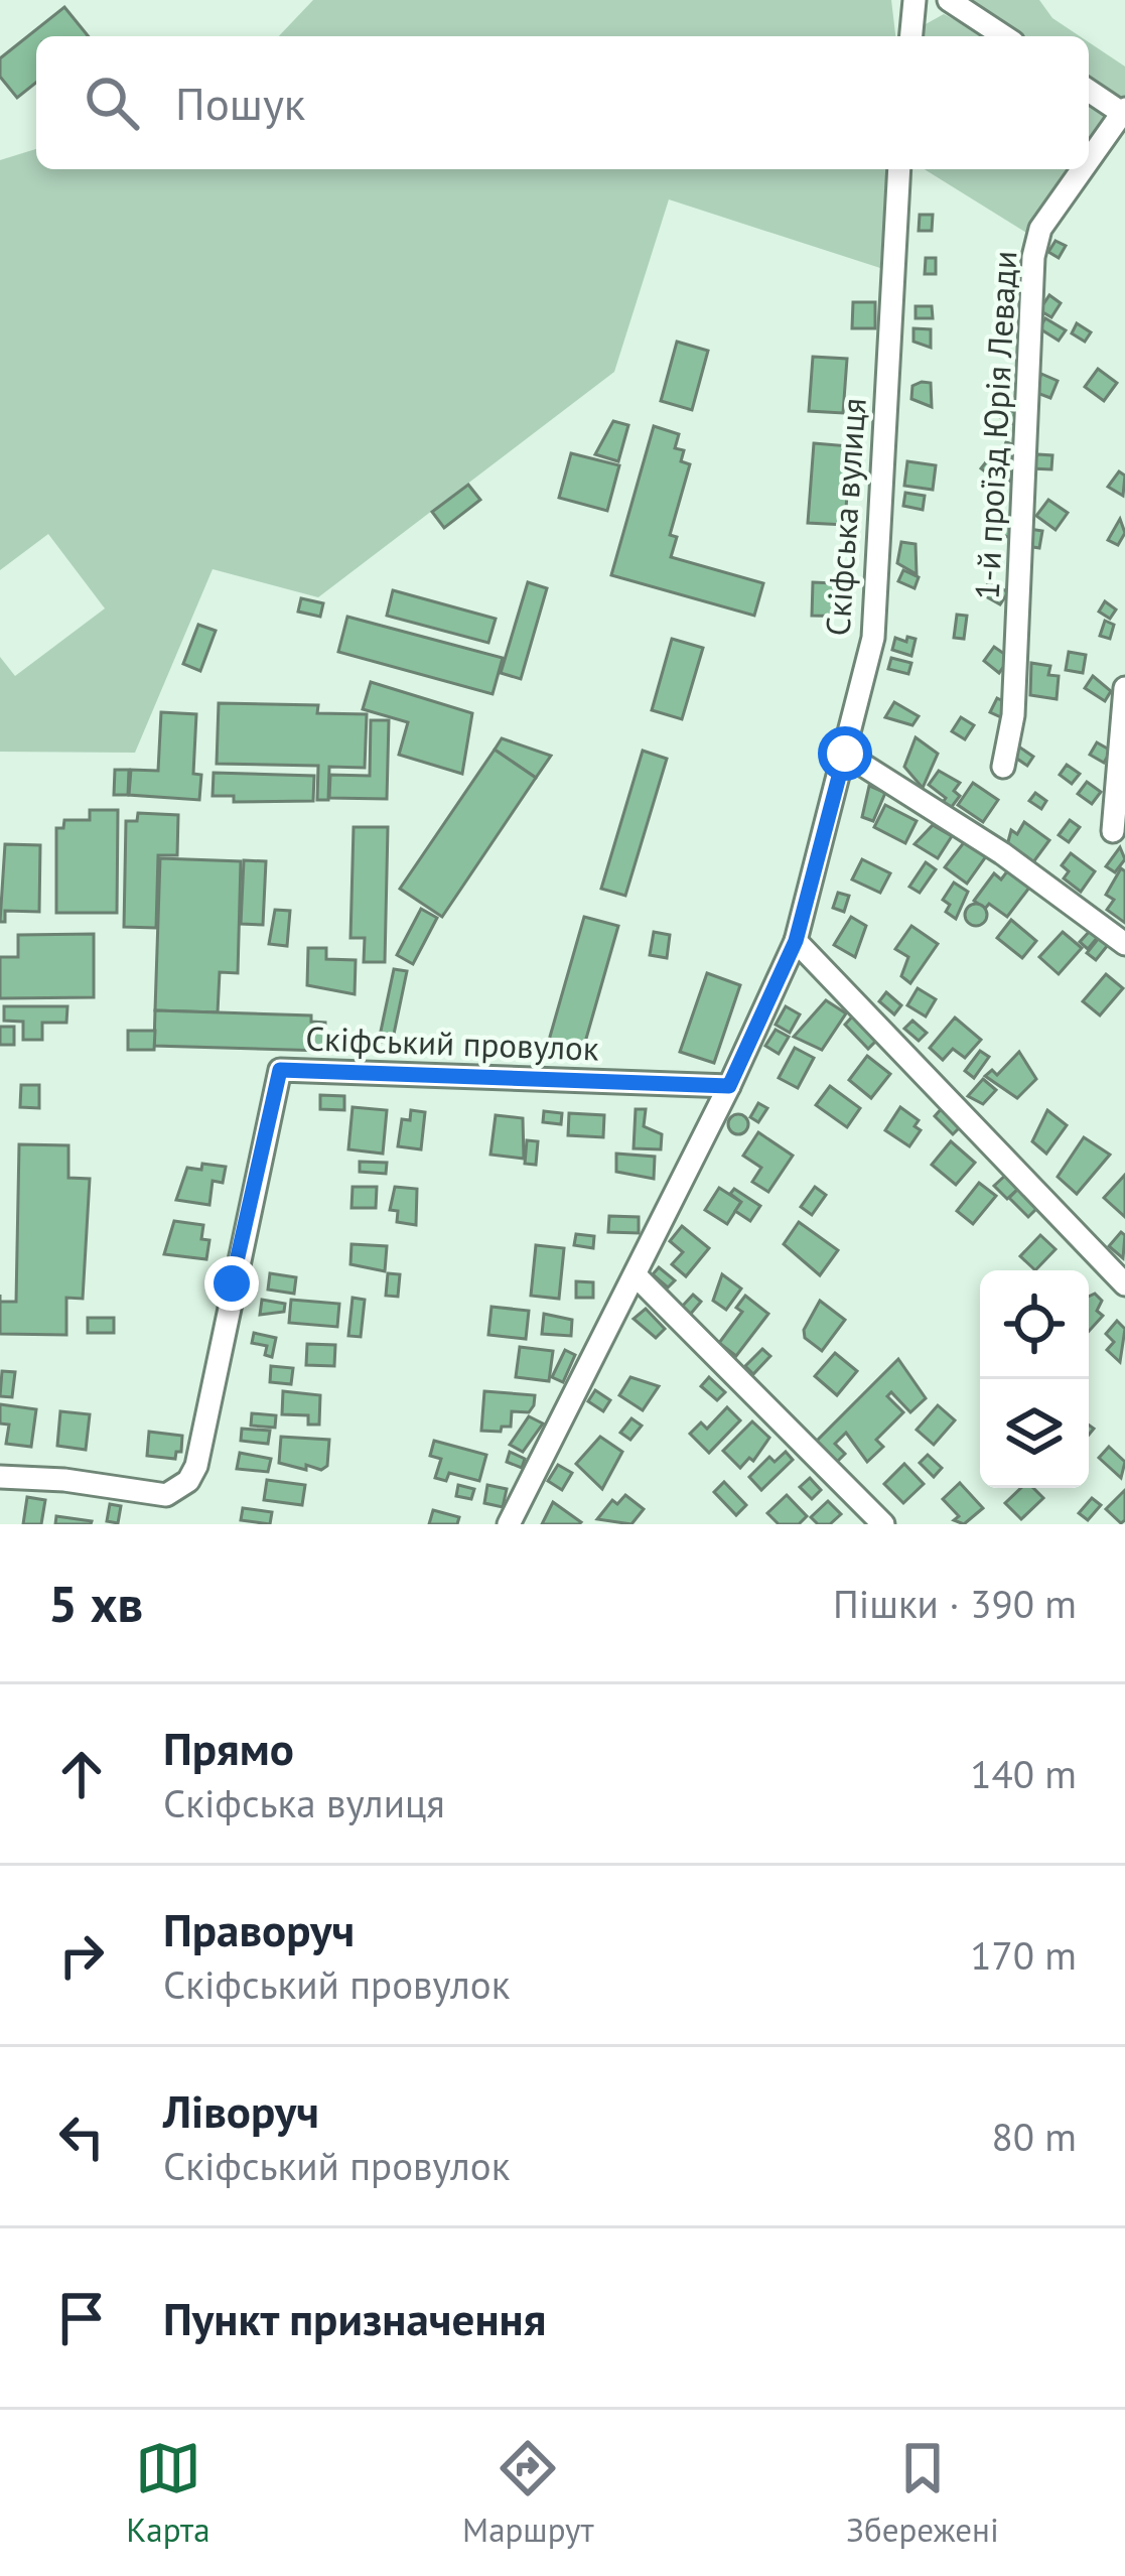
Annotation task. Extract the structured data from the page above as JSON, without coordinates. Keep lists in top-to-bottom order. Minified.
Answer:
{"streets":{"street":["1-й проїзд Юрія Левади","Скіфська вулиця","Скіфський провулок"]},"crossings":[["Скіфська вулиця","Скіфський провулок"]],"page":{"search":"Пошук","heading":["5 хв","Пішки · 390 m"],"list":[["Прямо","Скіфська вулиця","140 m"],["Праворуч","Скіфський провулок","170 m"],["Ліворуч","Скіфський провулок","80 m"],"Пункт призначення"],"nav":["Карта","Маршрут","Збережені"]}}
